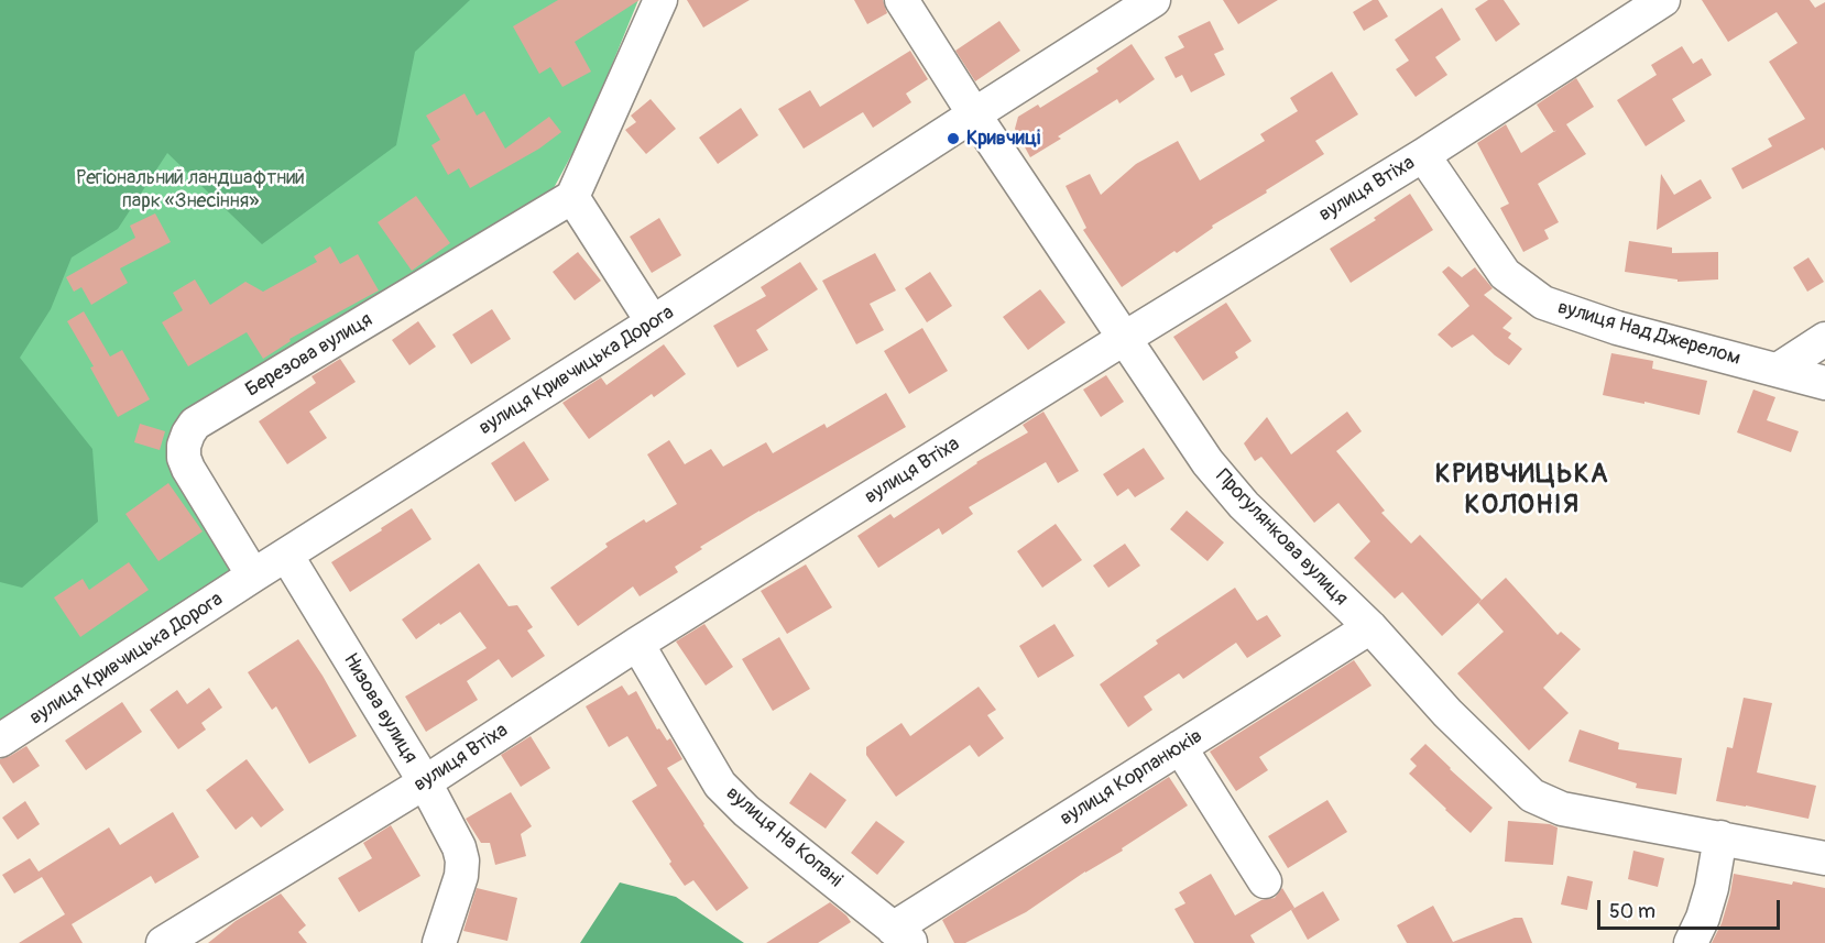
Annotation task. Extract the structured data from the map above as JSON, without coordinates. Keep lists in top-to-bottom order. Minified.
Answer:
{"streets":{"street":["вулиця Втіха","вулиця Над Джерелом","Березова вулиця","вулиця Кривчицька Дорога","Прогулянкова вулиця","Низова вулиця","вулиця Корпанюків","вулиця На Копані"]},"crossings":[["вулиця Втіха","вулиця Над Джерелом"],["вулиця Втіха","Прогулянкова вулиця"],["вулиця Втіха","Низова вулиця"],["вулиця Втіха","вулиця На Копані"],["Березова вулиця","вулиця Кривчицька Дорога"],["вулиця Кривчицька Дорога","Прогулянкова вулиця"],["вулиця Кривчицька Дорога","Низова вулиця"],["Прогулянкова вулиця","вулиця Корпанюків"],["вулиця Корпанюків","вулиця На Копані"]],"districts":["КРИВЧИЦЬКА КОЛОНІЯ"],"parks":["Регіональний ландшафтний парк «Знесіння»"],"places":["Кривчиці"],"scale_bar":"50 m"}
